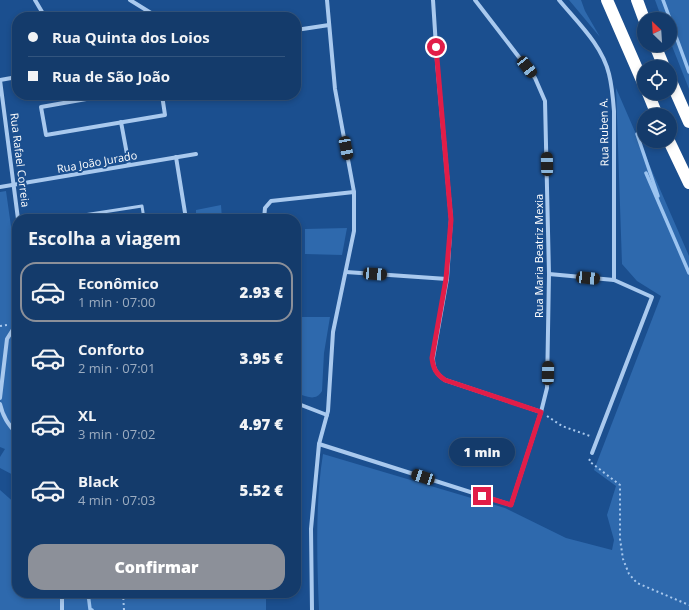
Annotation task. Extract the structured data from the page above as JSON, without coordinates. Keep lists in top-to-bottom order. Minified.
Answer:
{"streets":{"street":["Rua Ruben A.","Rua Rafael Correia","Rua João Jurado","Rua Maria Beatriz Mexia"]},"crossings":[["Rua Rafael Correia","Rua João Jurado"]],"north":"top left","page":{"banner":["Rua Quinta dos Loios","Rua de São João"],"heading":"Escolha a viagem","list":[{"name":"Econômico","note":"1 min · 07:00","value":"2.93 €"},{"name":"Conforto","note":"2 min · 07:01","value":"3.95 €"},{"name":"XL","note":"3 min · 07:02","value":"4.97 €"},{"name":"Black","note":"4 min · 07:03","value":"5.52 €"}],"bubble":"1 min","buttons":"Confirmar"}}
